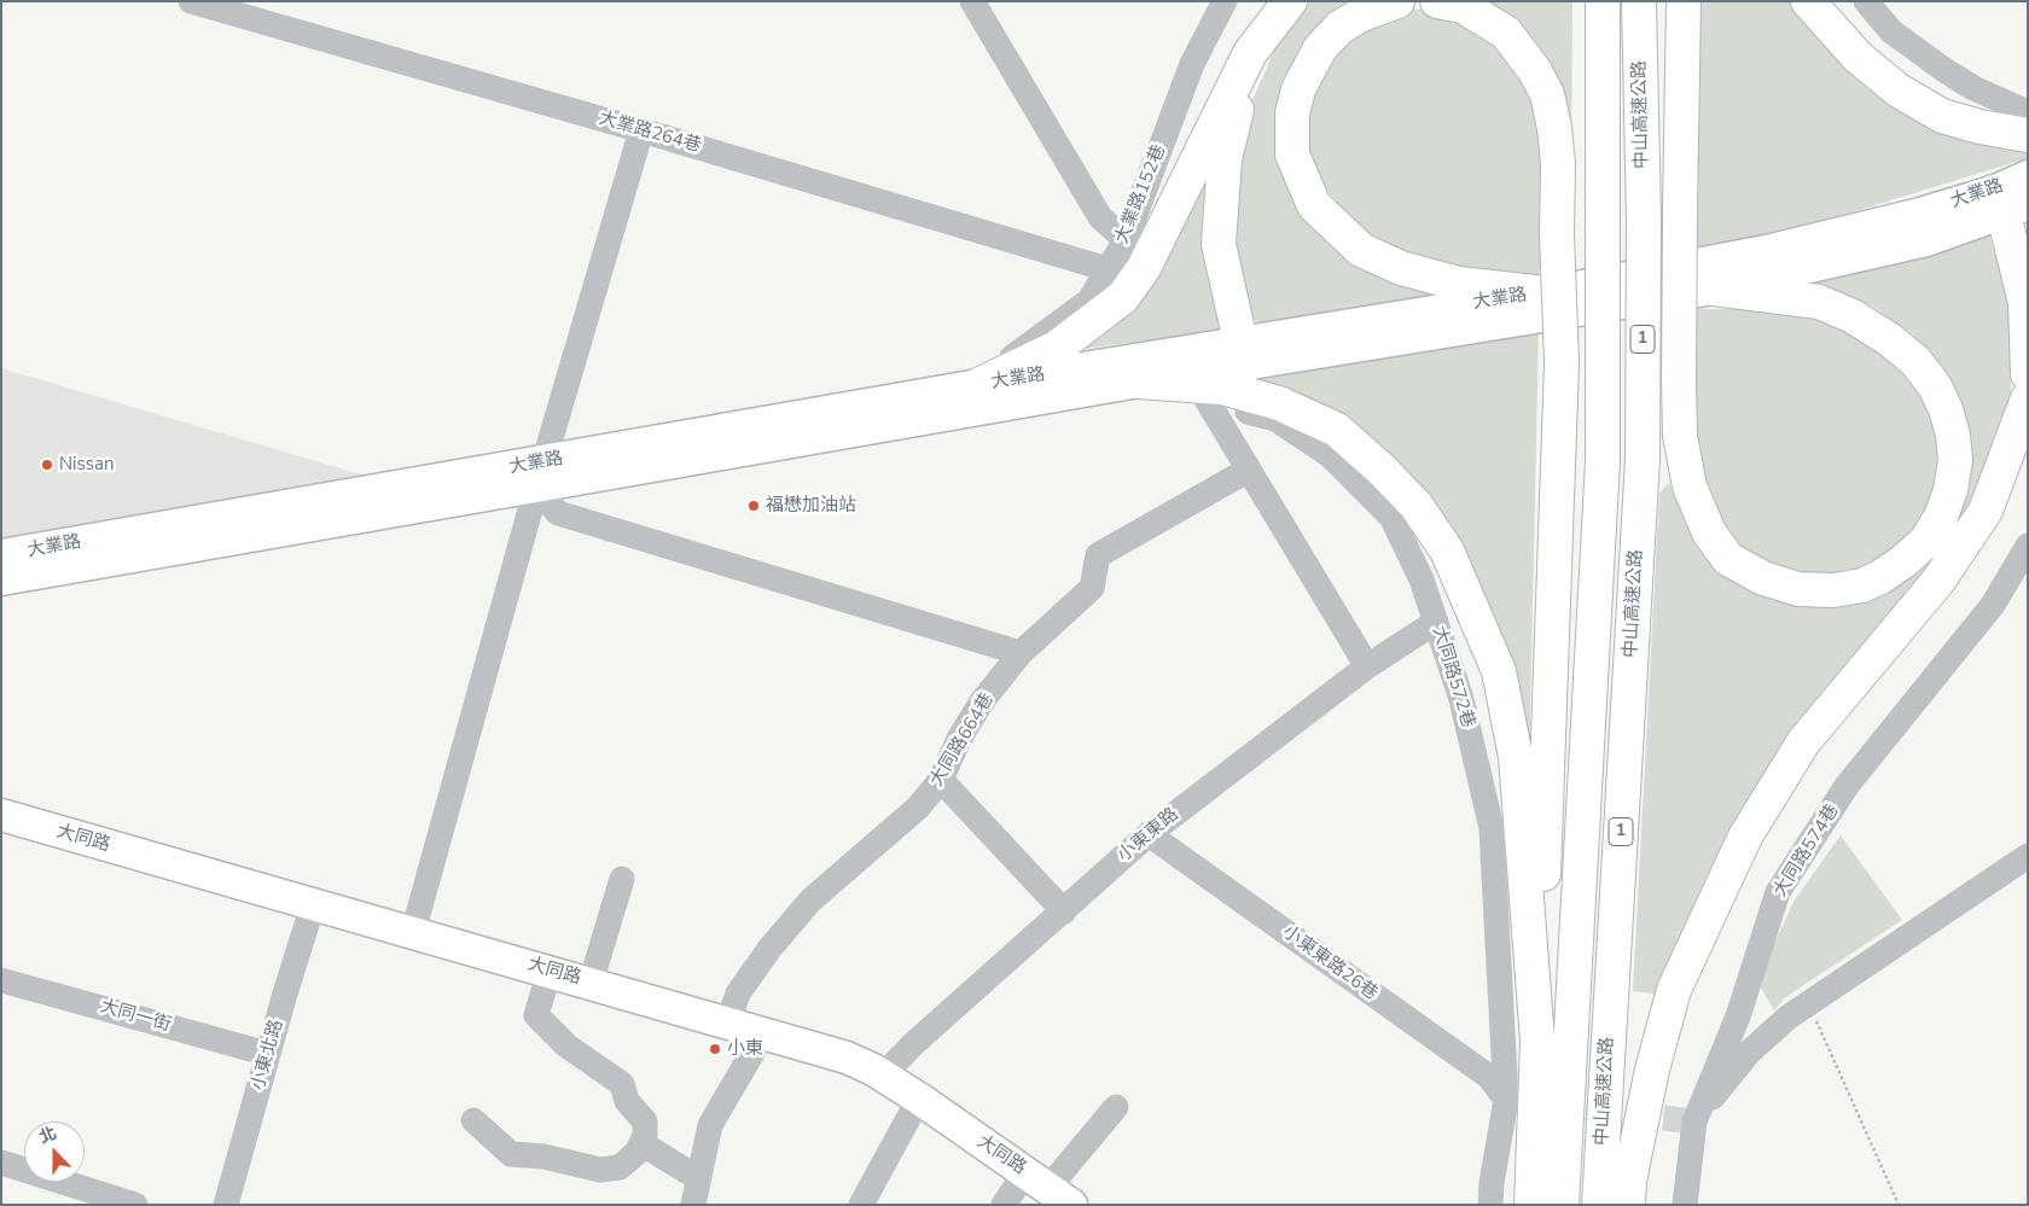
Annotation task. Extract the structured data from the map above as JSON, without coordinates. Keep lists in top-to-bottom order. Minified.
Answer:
{"streets":{"highway":["中山高速公路","1"],"main road":["大業路","大同路"],"street":["大業路264巷","大業路152巷","大同路572巷","大同路664巷","小東東路","大同路574巷","小東東路26巷","大同一街","小東北路"]},"crossings":[["大業路264巷","大業路152巷"],["大業路152巷","大業路"],["大業路","大同路572巷"],["大同路572巷","小東東路"],["大同路572巷","小東東路26巷"],["大同路664巷","大同路"],["小東東路","大同路"],["小東東路","小東東路26巷"],["大同路","小東北路"],["大同一街","小東北路"]],"places":["Nissan","福懋加油站","小東"],"north":"top"}
